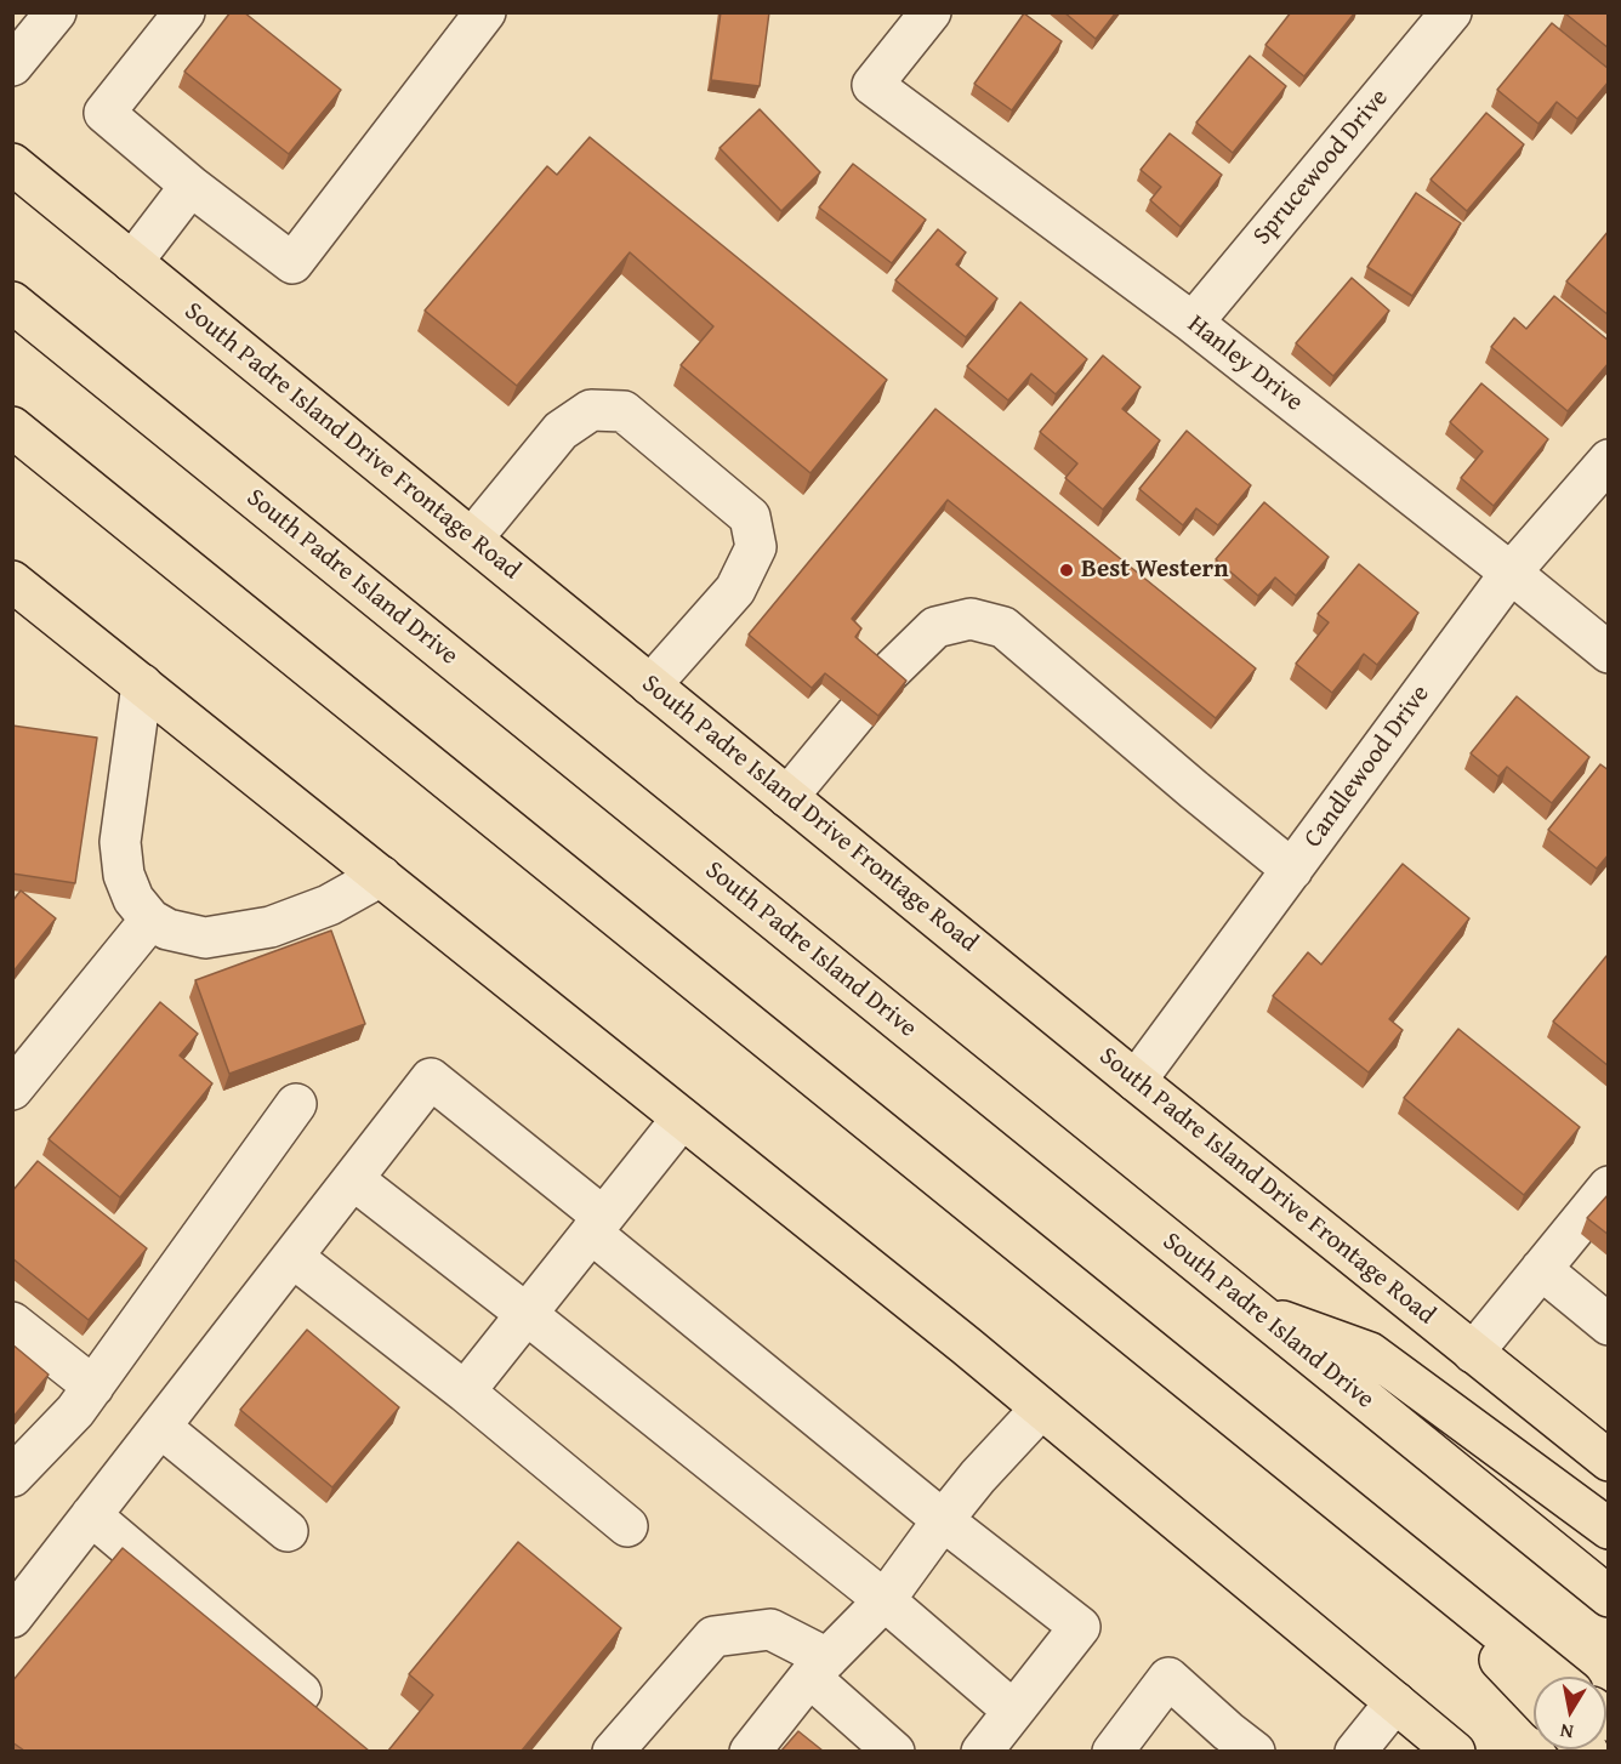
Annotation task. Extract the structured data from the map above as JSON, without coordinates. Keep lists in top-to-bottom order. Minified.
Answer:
{"streets":{"main road":["South Padre Island Drive Frontage Road","South Padre Island Drive"],"street":["Sprucewood Drive","Hanley Drive","Candlewood Drive"]},"crossings":[["Sprucewood Drive","Hanley Drive"],["Hanley Drive","Candlewood Drive"],["South Padre Island Drive Frontage Road","Candlewood Drive"]],"places":["Best Western"],"north":"bottom"}
